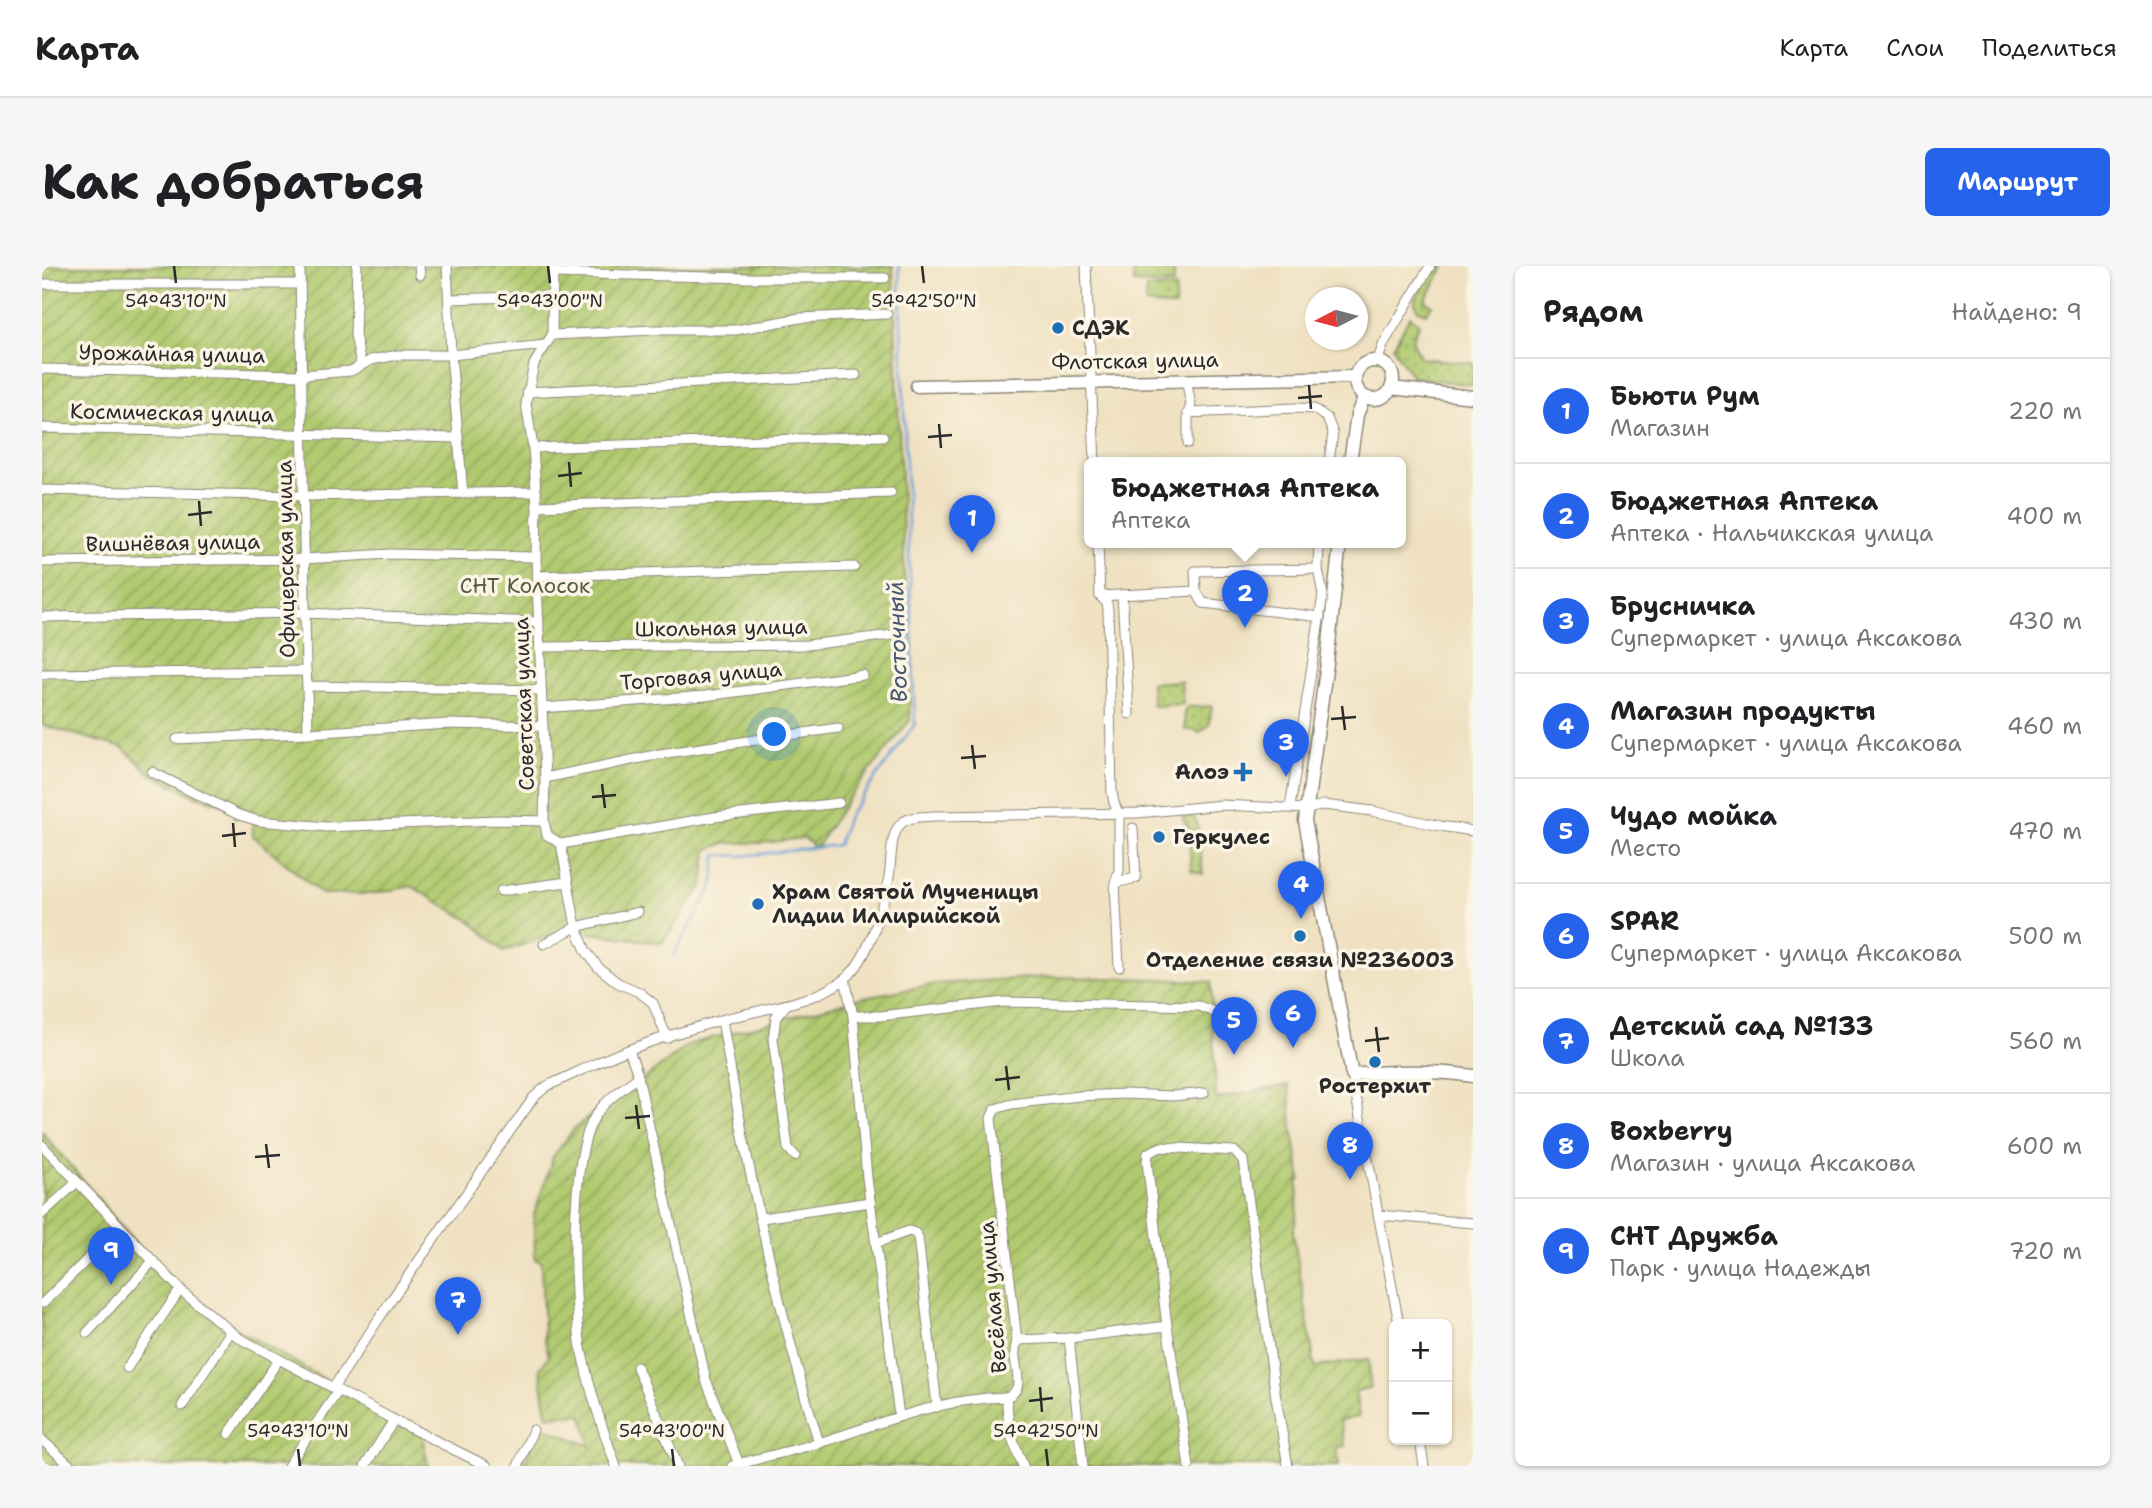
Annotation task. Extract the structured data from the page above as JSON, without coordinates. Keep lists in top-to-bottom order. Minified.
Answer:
{"streets":{"street":["Урожайная улица","Флотская улица","Космическая улица","Вишнёвая улица","Офицерская улица","Школьная улица","Торговая улица","Советская улица","Весёлая улица"]},"crossings":[["Урожайная улица","Офицерская улица"],["Урожайная улица","Советская улица"],["Космическая улица","Офицерская улица"],["Вишнёвая улица","Офицерская улица"],["Вишнёвая улица","Советская улица"],["Школьная улица","Советская улица"],["Торговая улица","Советская улица"]],"water":["Восточный"],"parks":["СНТ Колосок"],"places":{"other":["СДЭК","Геркулес","Храм Святой Мученицы Лидии Иллирийской","Отделение связи №236003","Ростерхит"],"health":["Алоэ"]},"north":"left","page":{"header":"Карта","nav":["Карта","Слои","Поделиться"],"buttons":"Маршрут","title":"Как добраться","heading":["Рядом","Найдено: 9"],"list":[{"mark":"1","name":"Бьюти Рум","note":"Магазин","value":"220 m"},{"mark":"2","name":"Бюджетная Аптека","note":"Аптека · Нальчикская улица","value":"400 m"},{"mark":"3","name":"Брусничка","note":"Супермаркет · улица Аксакова","value":"430 m"},{"mark":"4","name":"Магазин продукты","note":"Супермаркет · улица Аксакова","value":"460 m"},{"mark":"5","name":"Чудо мойка","note":"Место","value":"470 m"},{"mark":"6","name":"SPAR","note":"Супермаркет · улица Аксакова","value":"500 m"},{"mark":"7","name":"Детский сад №133","note":"Школа","value":"560 m"},{"mark":"8","name":"Boxberry","note":"Магазин · улица Аксакова","value":"600 m"},{"mark":"9","name":"СНТ Дружба","note":"Парк · улица Надежды","value":"720 m"}],"popup":["Бюджетная Аптека","Аптека"],"pins":["1","2","3","4","6","5","8","9","7"],"map_buttons":["+","−"]},"coordinates":["54°43'10\"N","54°43'00\"N","54°42'50\"N"]}
